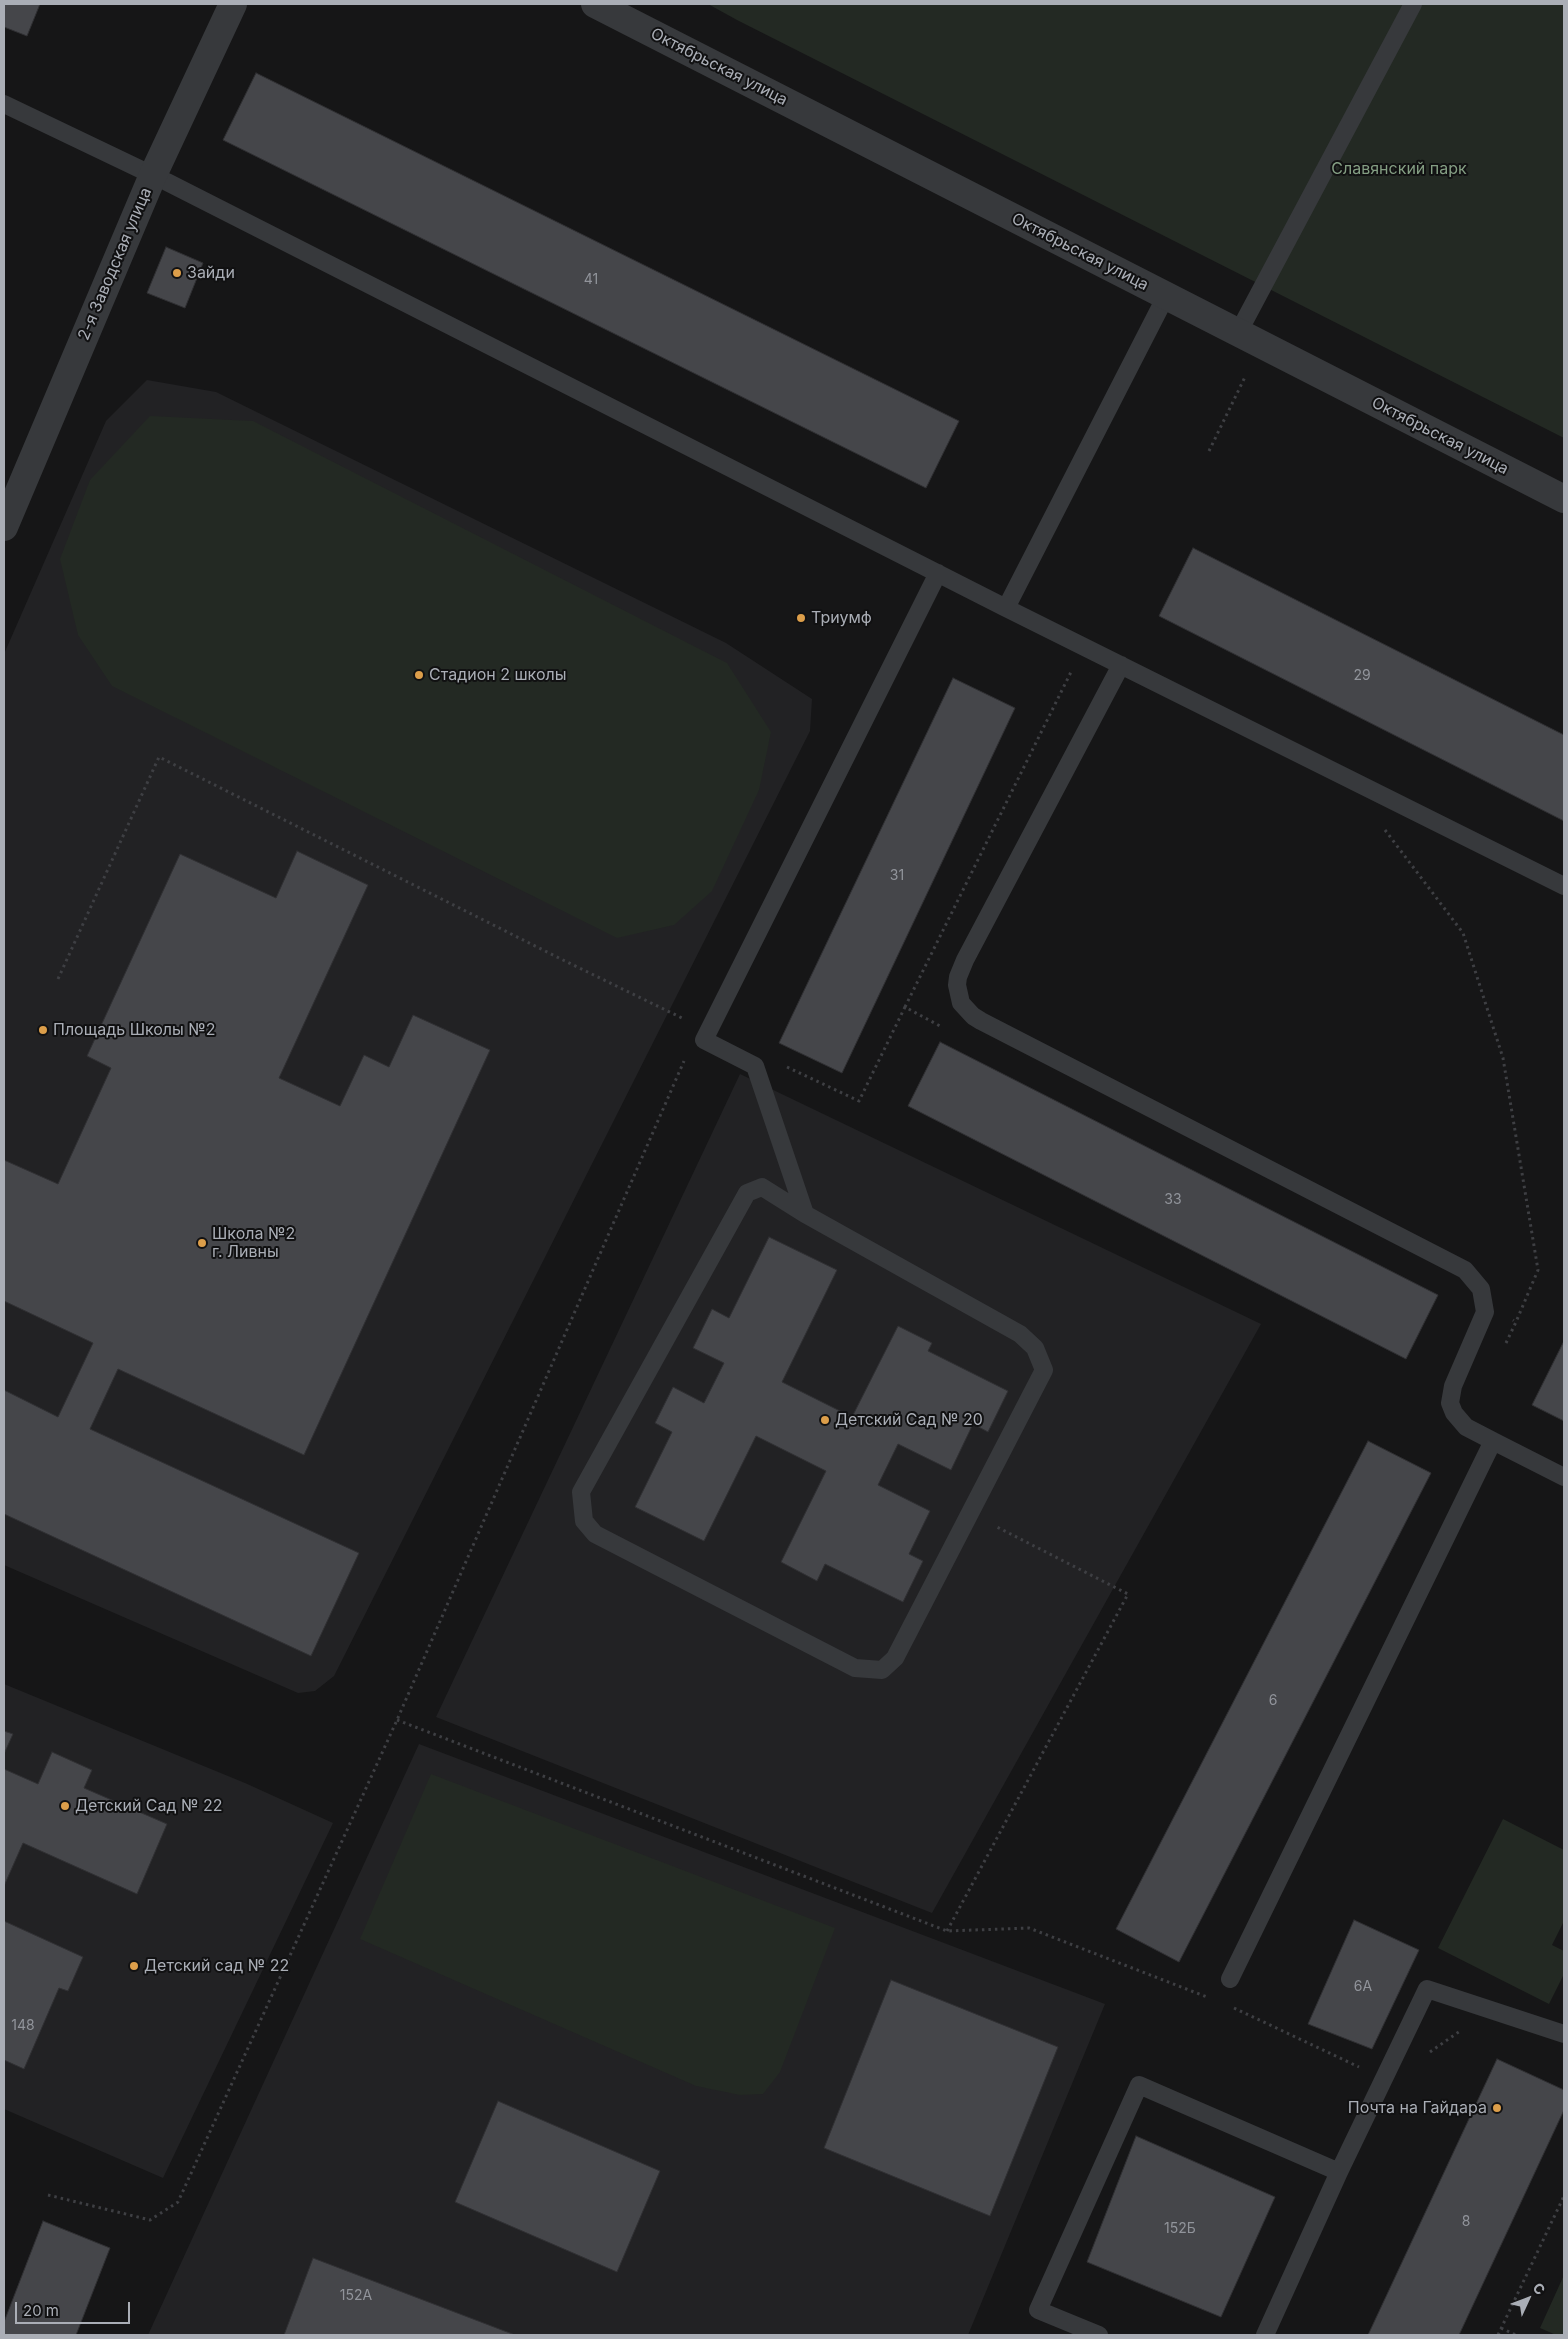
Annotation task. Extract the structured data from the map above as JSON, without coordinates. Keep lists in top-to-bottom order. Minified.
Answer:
{"streets":{"street":["Октябрьская улица","2-я Заводская улица"]},"parks":["Славянский парк"],"places":["Зайди","Триумф","Стадион 2 школы","Площадь Школы №2","Школа №2 г. Ливны","Детский Сад № 20","Детский Сад № 22","Детский сад № 22","Почта на Гайдара"],"house_numbers":["41","29","31","33","6","6А","148","8","152Б","152А"],"scale_bar":"20 m","north":"top right"}
